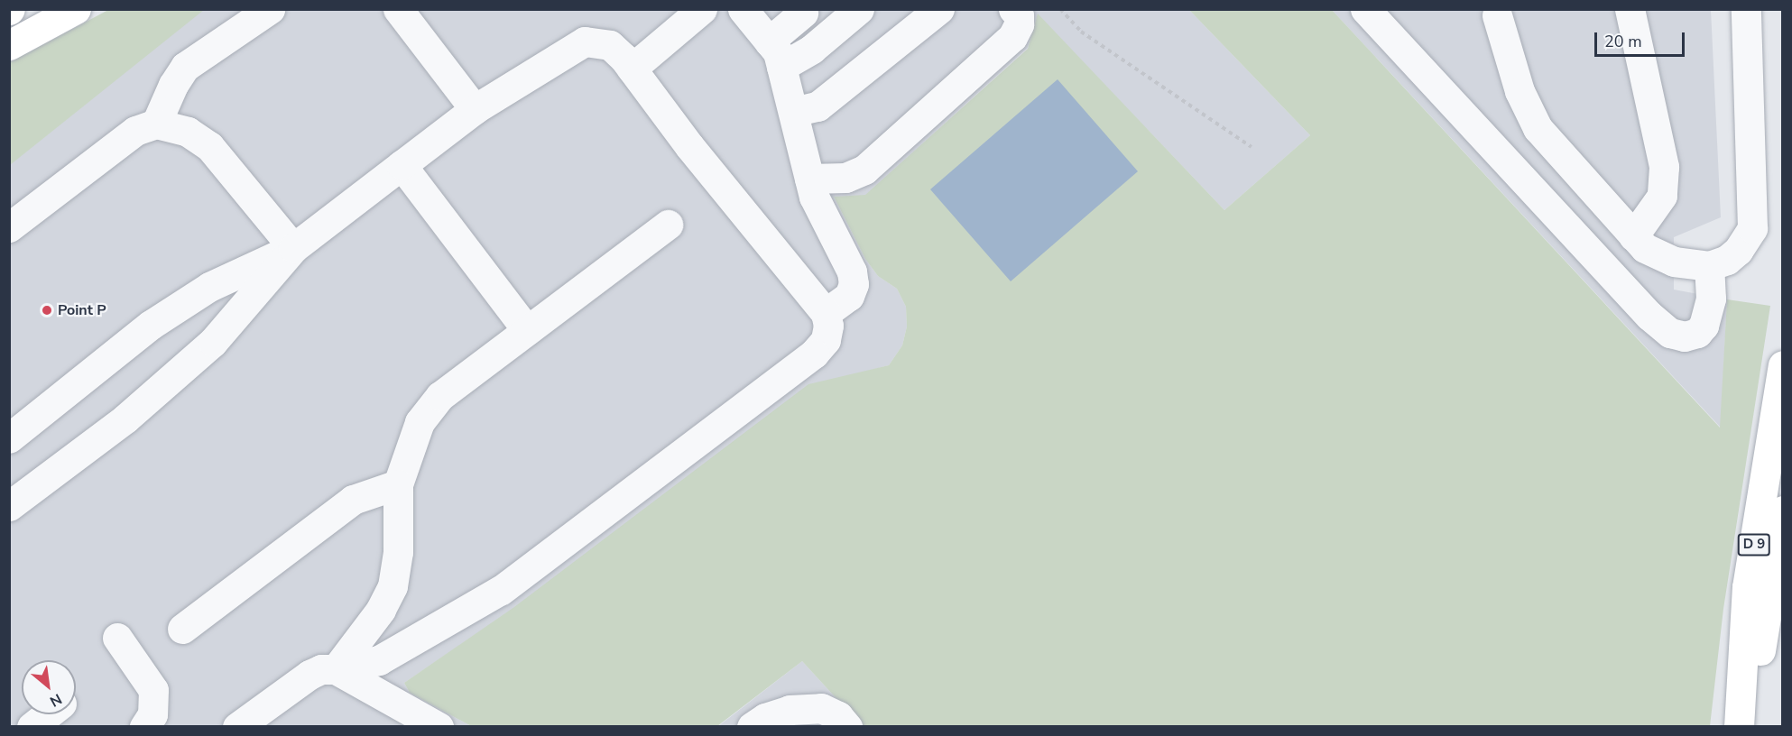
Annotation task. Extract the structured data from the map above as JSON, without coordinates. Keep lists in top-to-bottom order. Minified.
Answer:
{"streets":{"main road":["D 9"]},"places":["Point P"],"scale_bar":"20 m","north":"bottom right"}
